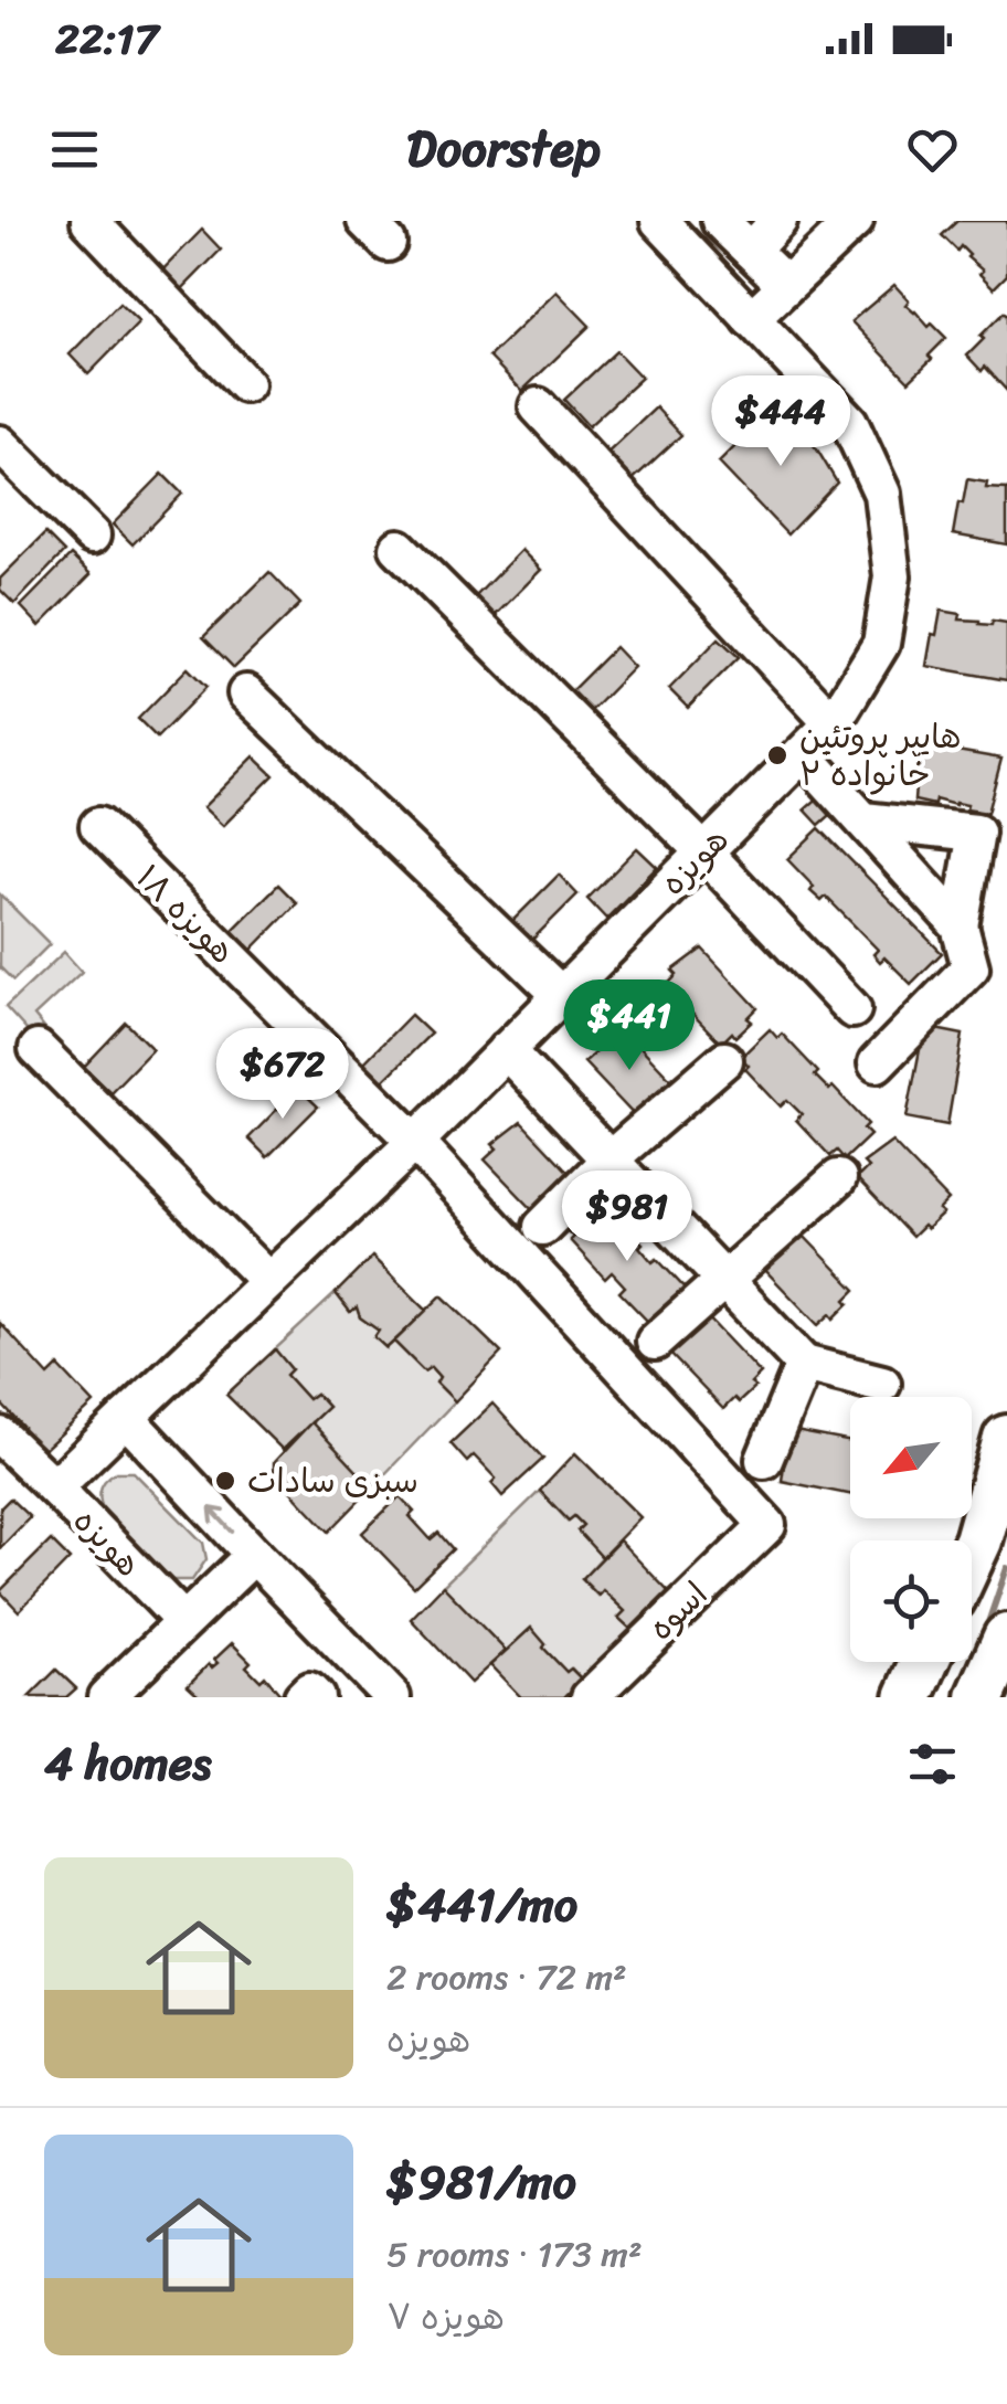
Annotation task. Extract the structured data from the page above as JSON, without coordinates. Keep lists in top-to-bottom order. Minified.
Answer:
{"streets":{"street":["هویزه","هویزه ‍۱۸","اسوه"]},"crossings":[["هویزه","هویزه ‍۱۸"],["هویزه ‍۱۸","اسوه"]],"places":["هایپر پروتئین خانواده ۲","سبزی سادات"],"north":"bottom left","page":{"status":"22:17","header":"Doorstep","price":["$444","$441","$672","$981"],"heading":"4 homes","list":[{"name":"$441/mo","note":"2 rooms · 72 m² · هویزه"},{"name":"$981/mo","note":"5 rooms · 173 m² · هویزه ۷"}]}}
